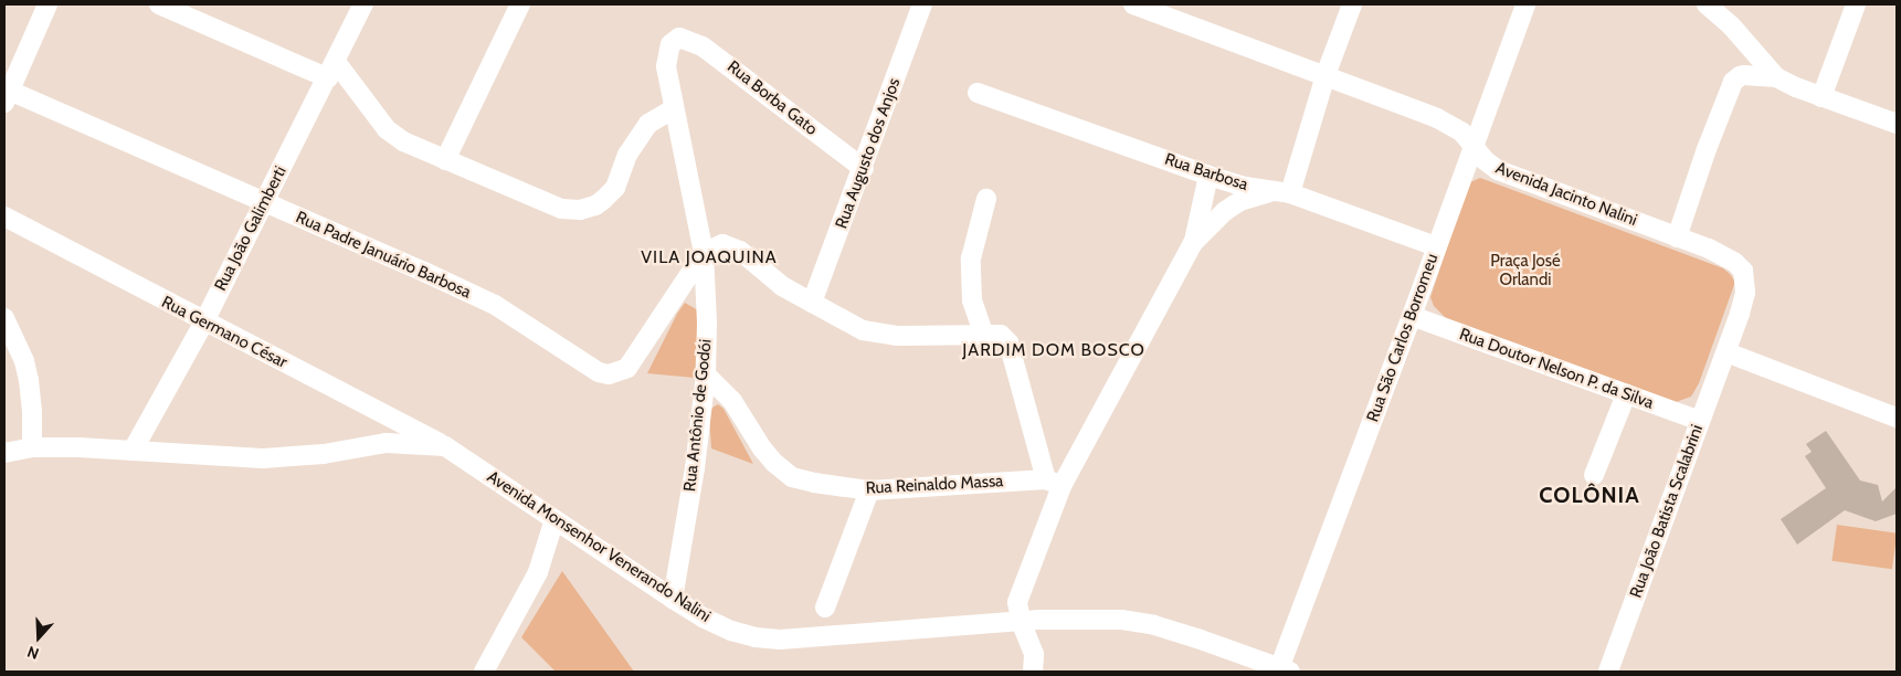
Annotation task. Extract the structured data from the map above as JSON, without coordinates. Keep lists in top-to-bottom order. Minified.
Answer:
{"streets":{"street":["Rua Borba Gato","Rua Augusto dos Anjos","Rua Barbosa","Avenida Jacinto Nalini","Rua João Galimberti","Rua Padre Januário Barbosa","Rua Germano César","Rua São Carlos Borromeu","Rua Doutor Nelson P. da Silva","Rua Antônio de Godói","Rua Reinaldo Massa","Rua João Batista Scalabrini","Avenida Monsenhor Venerando Nalini"]},"crossings":[["Rua Borba Gato","Rua Augusto dos Anjos"],["Rua Borba Gato","Rua Antônio de Godói"],["Rua Barbosa","Rua São Carlos Borromeu"],["Avenida Jacinto Nalini","Rua São Carlos Borromeu"],["Avenida Jacinto Nalini","Rua João Batista Scalabrini"],["Rua João Galimberti","Rua Padre Januário Barbosa"],["Rua João Galimberti","Rua Germano César"],["Rua Padre Januário Barbosa","Rua Antônio de Godói"],["Rua Germano César","Avenida Monsenhor Venerando Nalini"],["Rua São Carlos Borromeu","Rua Doutor Nelson P. da Silva"],["Rua São Carlos Borromeu","Avenida Monsenhor Venerando Nalini"],["Rua Doutor Nelson P. da Silva","Rua João Batista Scalabrini"],["Rua Antônio de Godói","Rua Reinaldo Massa"],["Rua Antônio de Godói","Avenida Monsenhor Venerando Nalini"]],"districts":["VILA JOAQUINA","JARDIM DOM BOSCO","COLÔNIA"],"parks":["Praça José Orlandi"],"north":"bottom"}
